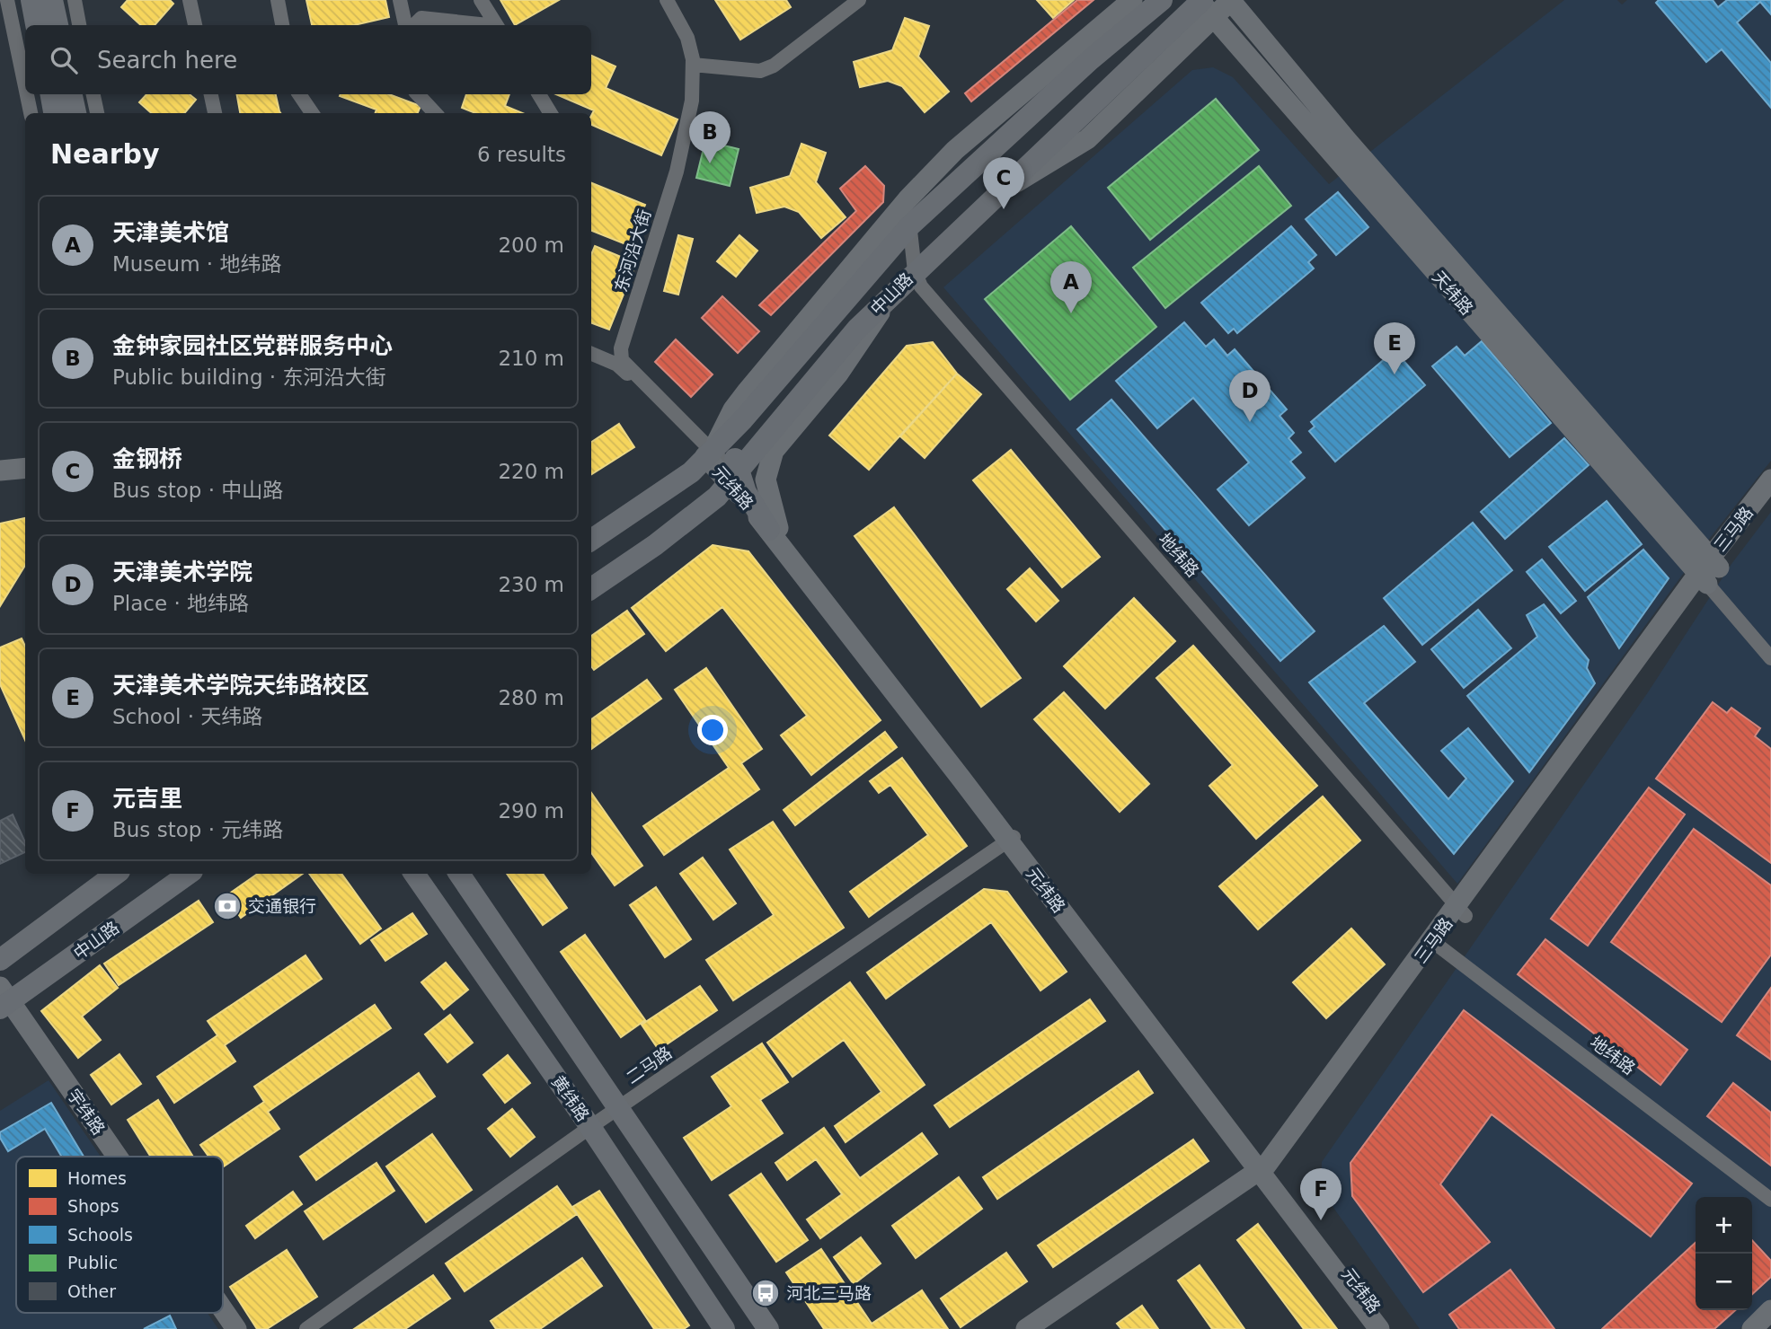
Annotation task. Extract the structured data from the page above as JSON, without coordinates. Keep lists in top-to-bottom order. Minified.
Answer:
{"streets":{"main road":["中山路","黄纬路"],"street":["东河沿大街","天纬路","元纬路","三马路","地纬路","二马路","宇纬路"]},"crossings":[["东河沿大街","中山路"],["东河沿大街","元纬路"],["天纬路","中山路"],["天纬路","三马路"],["中山路","元纬路"],["中山路","地纬路"],["中山路","宇纬路"],["元纬路","三马路"],["元纬路","二马路"],["三马路","地纬路"],["二马路","黄纬路"]],"places":{"bank":["交通银行"],"bus stop":["河北三马路"]},"legend":["Homes","Shops","Schools","Public","Other"],"page":{"search":"Search here","pins":["B","C","A","E","D","F"],"heading":["Nearby","6 results"],"list":[{"mark":"A","name":"天津美术馆","note":"Museum · 地纬路","value":"200 m"},{"mark":"B","name":"金钟家园社区党群服务中心","note":"Public building · 东河沿大街","value":"210 m"},{"mark":"C","name":"金钢桥","note":"Bus stop · 中山路","value":"220 m"},{"mark":"D","name":"天津美术学院","note":"Place · 地纬路","value":"230 m"},{"mark":"E","name":"天津美术学院天纬路校区","note":"School · 天纬路","value":"280 m"},{"mark":"F","name":"元吉里","note":"Bus stop · 元纬路","value":"290 m"}],"map_buttons":["+","−"]}}
